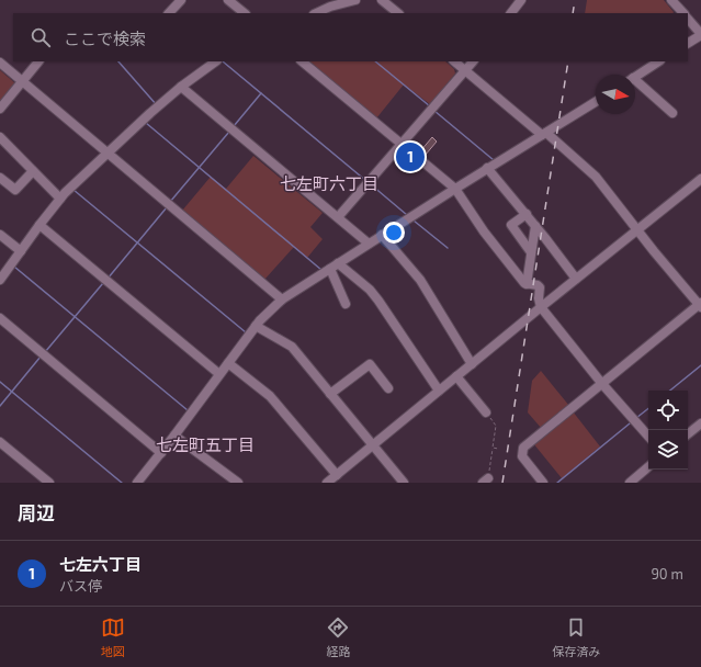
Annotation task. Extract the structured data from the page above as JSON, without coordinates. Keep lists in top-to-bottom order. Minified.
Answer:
{"districts":["七左町六丁目","七左町五丁目"],"north":"right","page":{"search":"ここで検索","pins":"1","heading":"周辺","list":[{"mark":"1","name":"七左六丁目","note":"バス停","value":"90 m"}],"nav":["地図","経路","保存済み"]}}
